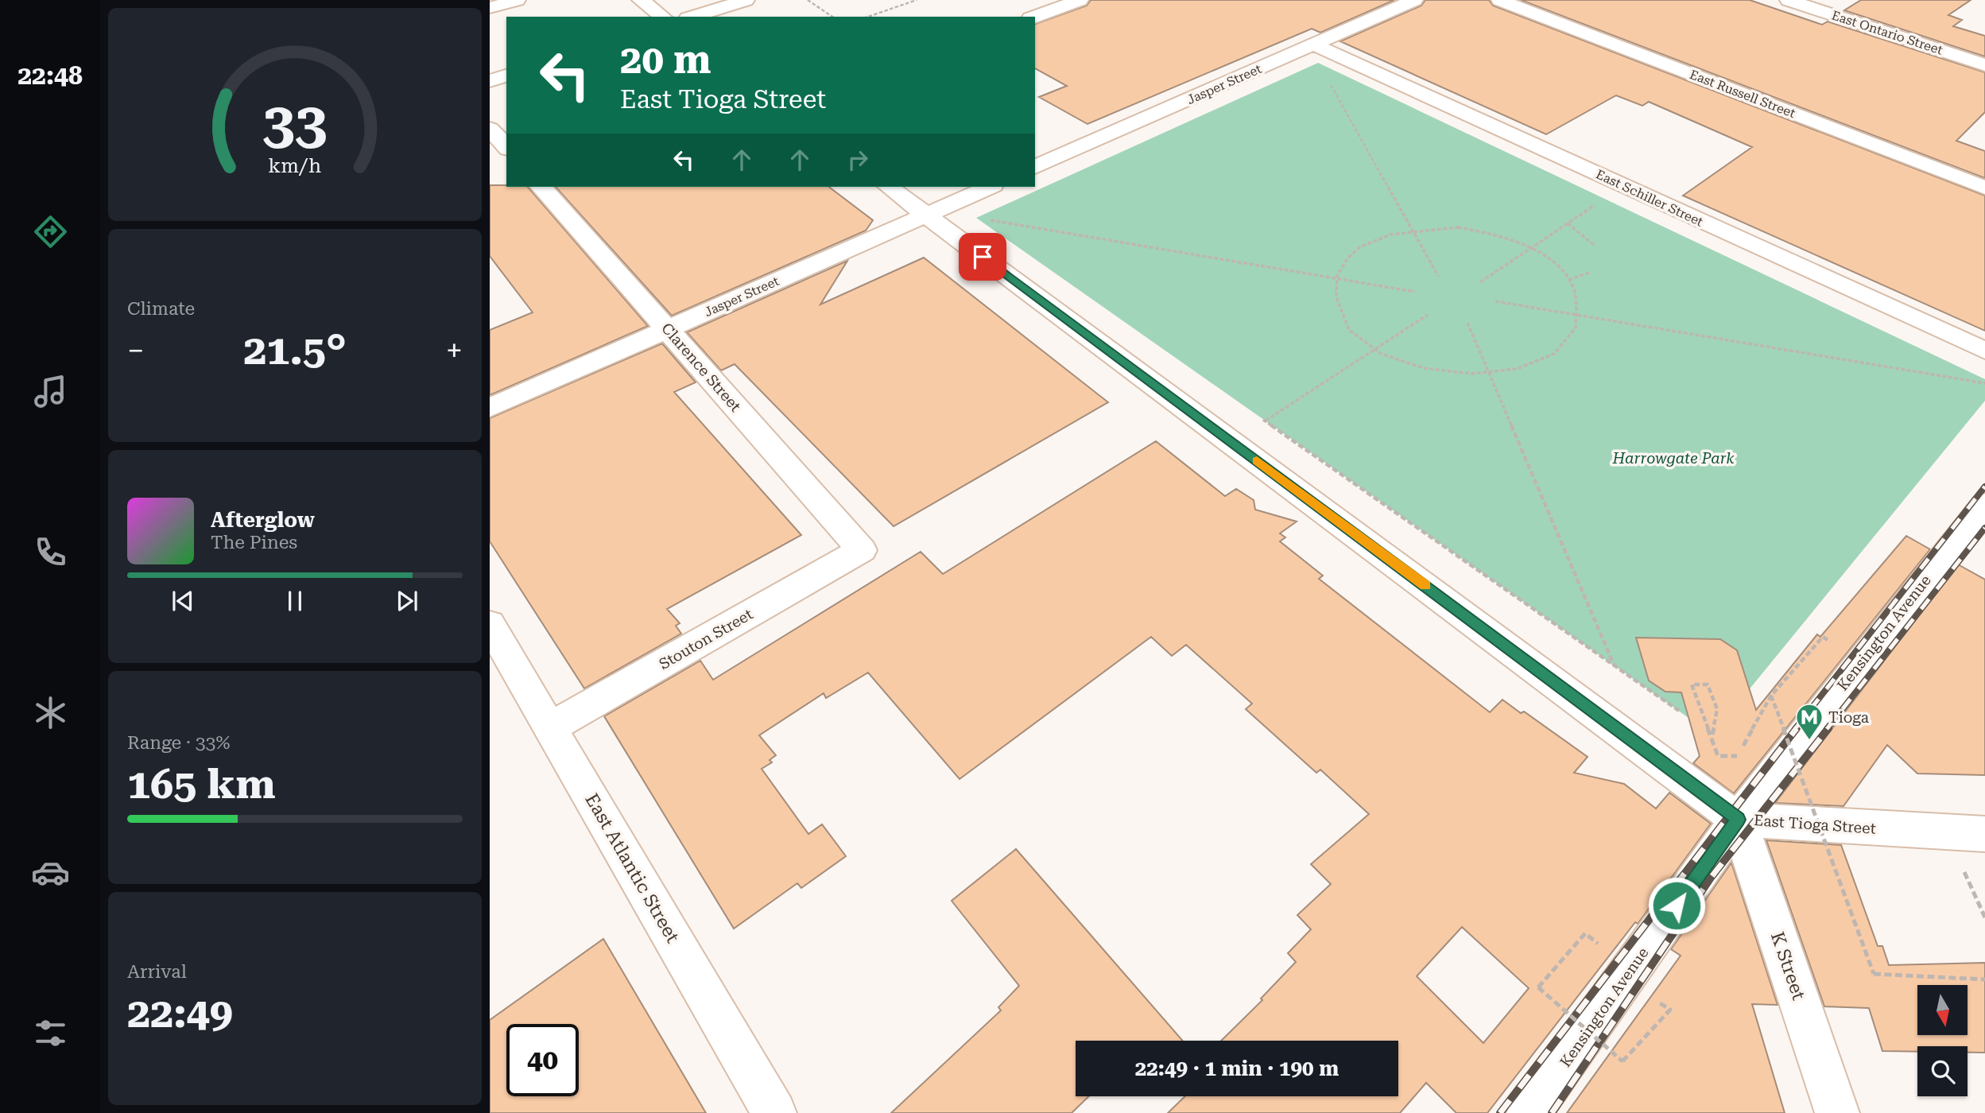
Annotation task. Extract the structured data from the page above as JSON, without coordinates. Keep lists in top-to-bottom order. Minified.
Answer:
{"streets":{"street":["East Ontario Street","Jasper Street","East Russell Street","East Schiller Street","Clarence Street","Kensington Avenue","Stouton Street","East Tioga Street","East Atlantic Street","K Street"]},"crossings":[["Jasper Street","East Schiller Street"],["Jasper Street","Clarence Street"],["Jasper Street","East Tioga Street"],["Clarence Street","Stouton Street"],["Kensington Avenue","East Tioga Street"],["Kensington Avenue","K Street"],["Stouton Street","East Atlantic Street"],["East Tioga Street","K Street"]],"parks":["Harrowgate Park"],"places":{"metro station":["Tioga"]},"north":"bottom","page":{"tabs":"22:48","turn":["20 m","East Tioga Street"],"tile":["Climate",["Range · 33%","165 km"],["Arrival","22:49"]],"heat":["−","21.5°","+"],"song":["Afterglow","The Pines"],"limit":"40","trip":"22:49 · 1 min · 190 m","gauge":["33","km/h"]}}
